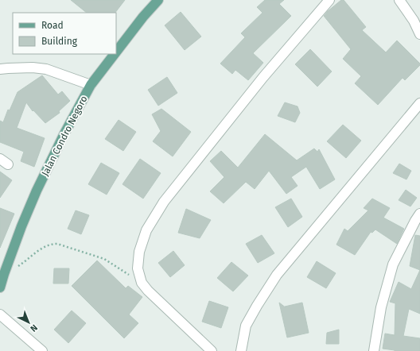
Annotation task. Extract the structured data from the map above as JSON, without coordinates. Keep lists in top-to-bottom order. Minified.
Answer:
{"streets":{"main road":["Jalan Condro Negoro"]},"legend":["Road","Building"],"north":"bottom right"}
